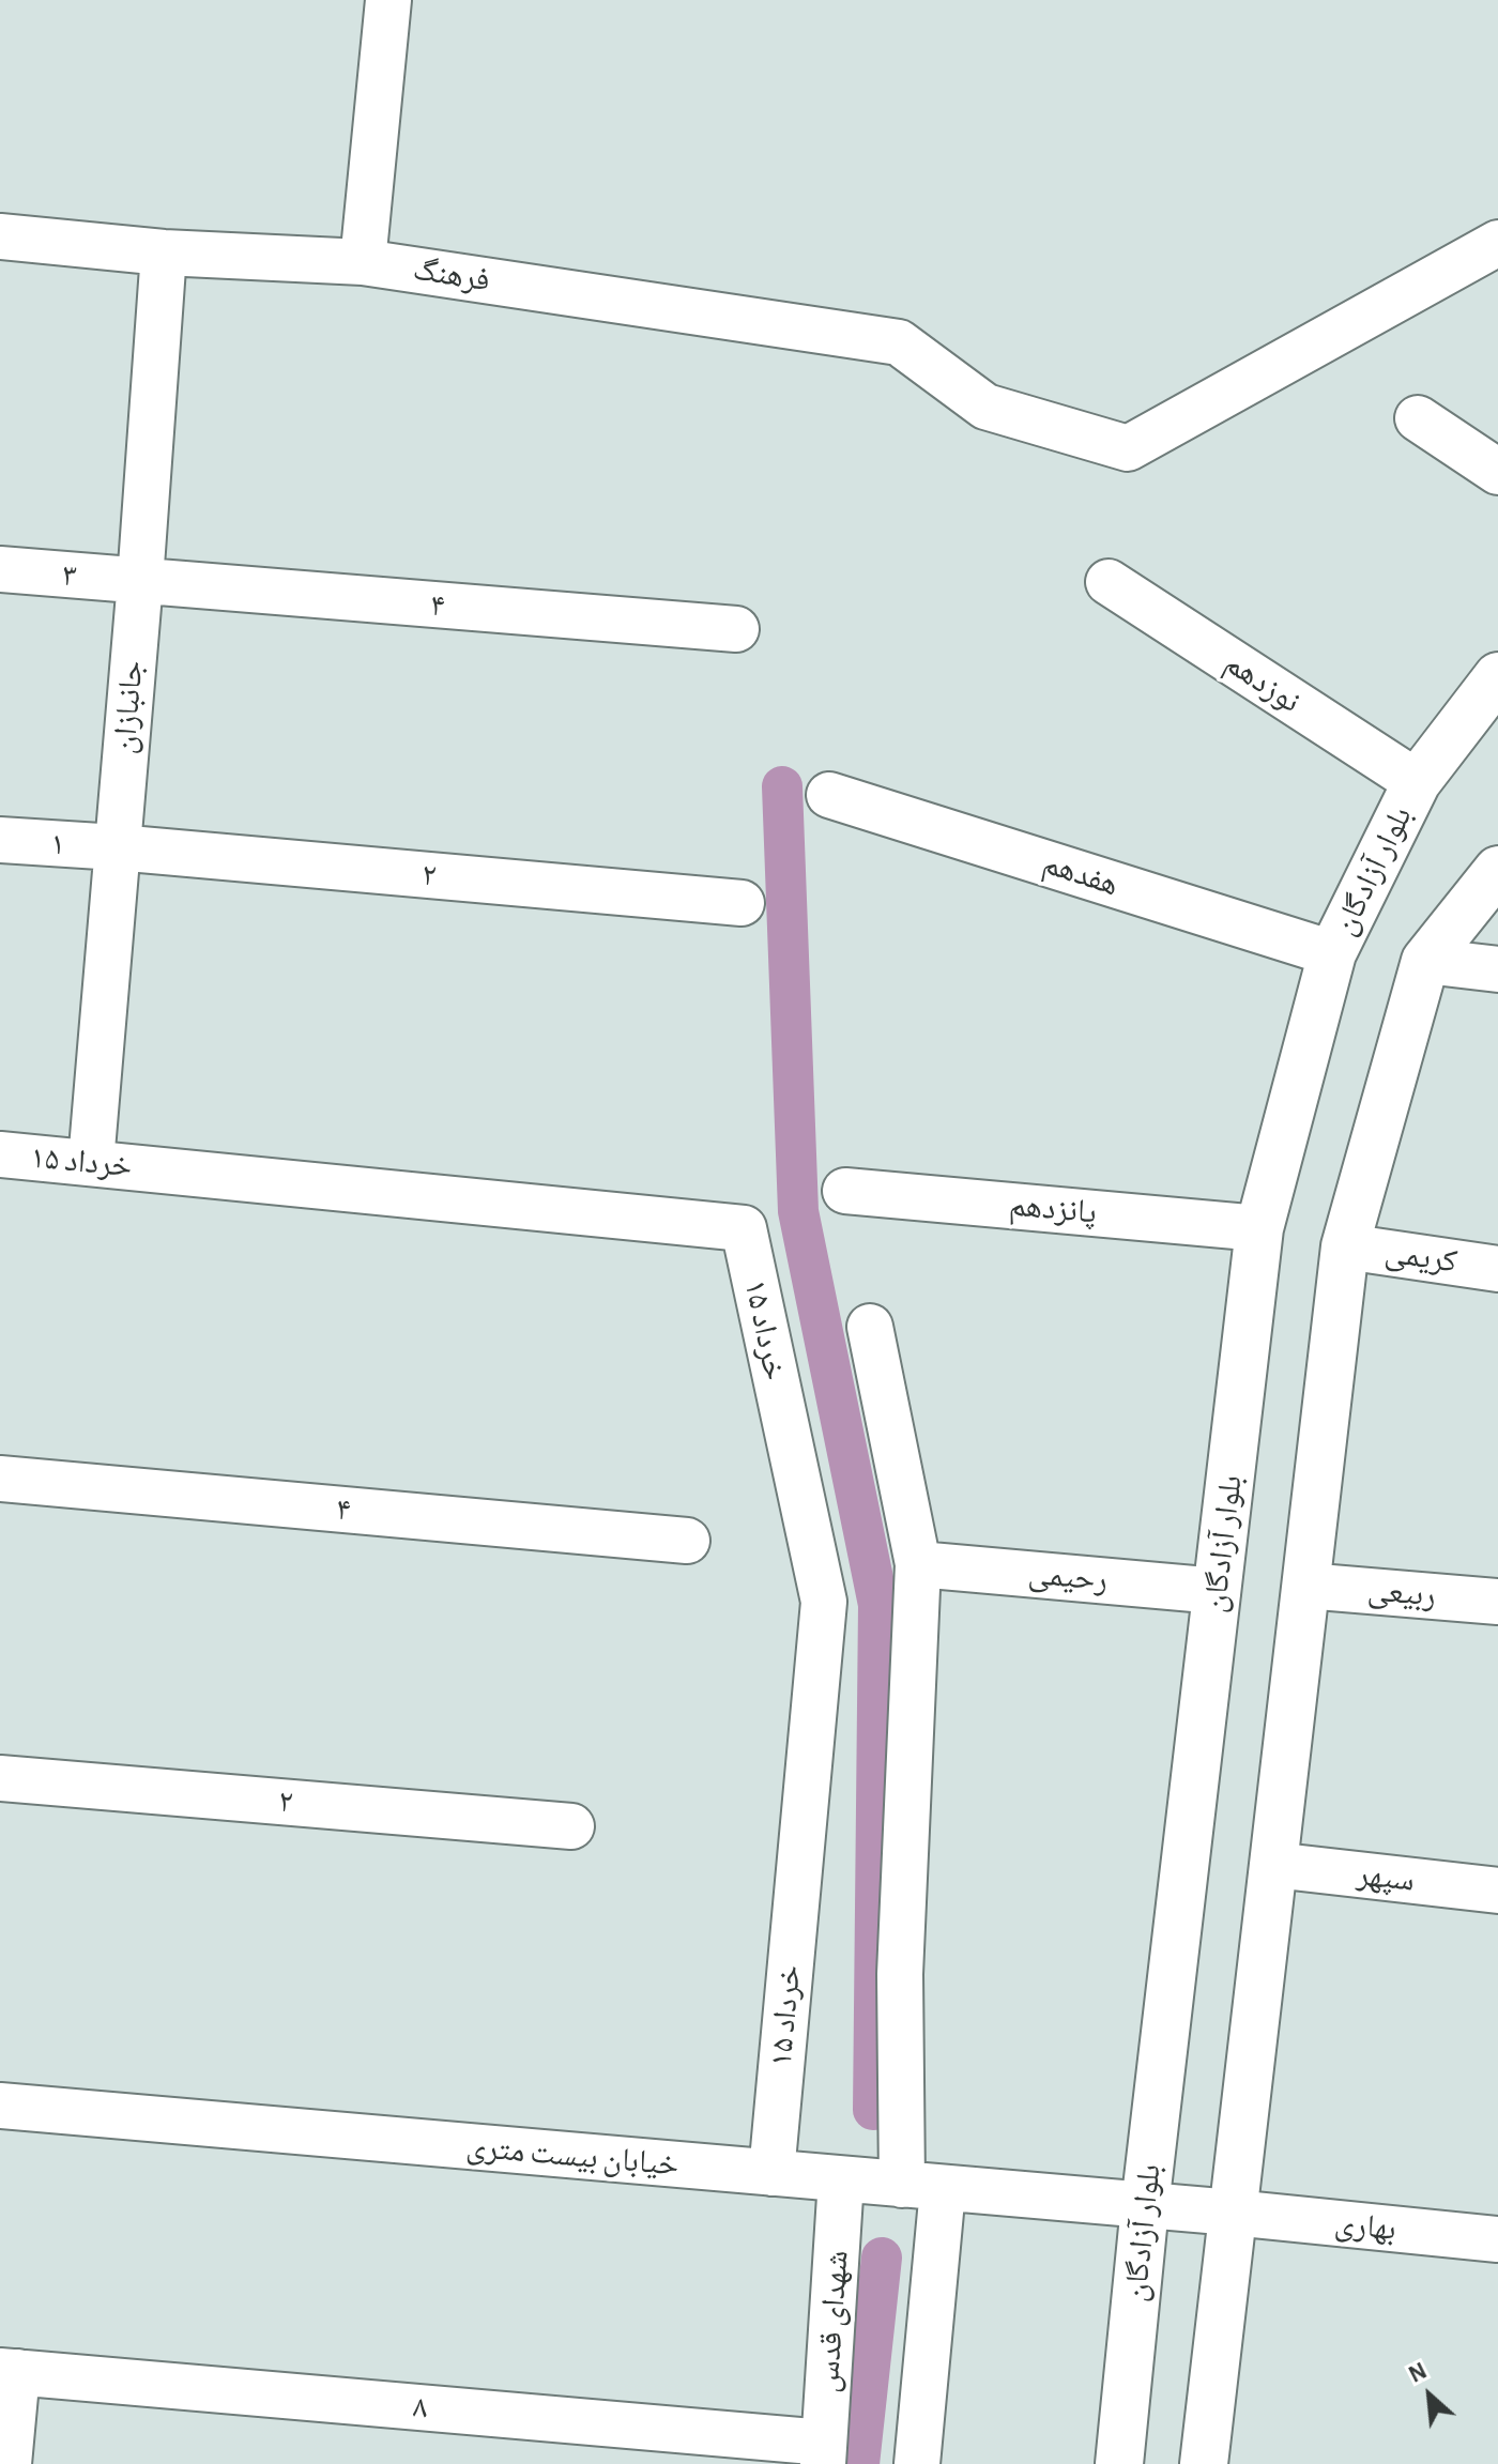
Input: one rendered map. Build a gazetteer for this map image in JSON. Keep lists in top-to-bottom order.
{
  "streets": {
    "main road": ["بلوار آزادگان"],
    "street": [
      "فرهنگ",
      "۳",
      "۴",
      "نوزدهم",
      "جانبازان",
      "۱",
      "هفدهم",
      "۲",
      "۱۵ خرداد",
      "پانزدهم",
      "کریمی",
      "رحیمی",
      "ربیعی",
      "سپهر",
      "خیابان بیست متری",
      "بهاری",
      "شهدای قدس",
      "۸"
    ]
  },
  "crossings": [
    ["فرهنگ", "جانبازان"],
    ["۳", "۴"],
    ["۳", "جانبازان"],
    ["۴", "جانبازان"],
    ["نوزدهم", "بلوار آزادگان"],
    ["جانبازان", "۱"],
    ["جانبازان", "۲"],
    ["جانبازان", "۱۵ خرداد"],
    ["۱", "۲"],
    ["بلوار آزادگان", "هفدهم"],
    ["بلوار آزادگان", "پانزدهم"],
    ["بلوار آزادگان", "رحیمی"],
    ["بلوار آزادگان", "خیابان بیست متری"],
    ["بلوار آزادگان", "بهاری"],
    ["۱۵ خرداد", "خیابان بیست متری"],
    ["خیابان بیست متری", "بهاری"],
    ["خیابان بیست متری", "شهدای قدس"],
    ["شهدای قدس", "۸"]
  ],
  "north": "top left"
}
